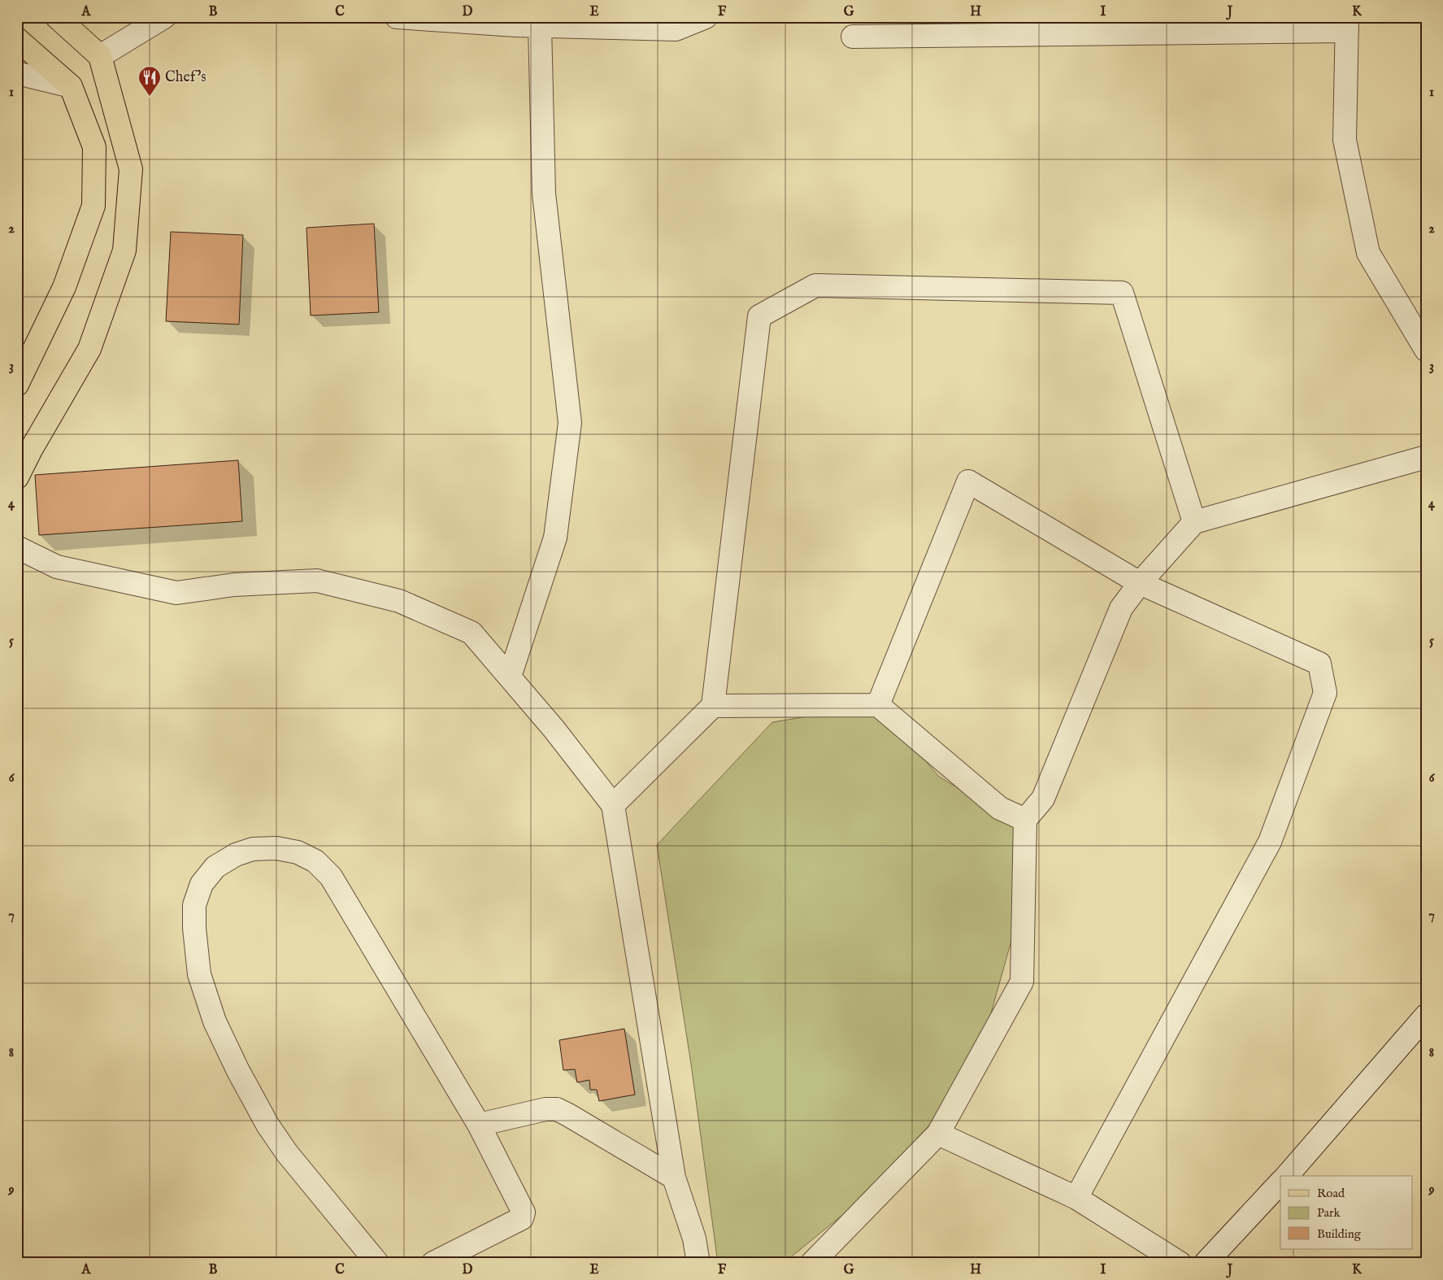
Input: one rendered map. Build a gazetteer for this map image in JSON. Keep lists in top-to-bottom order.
{
  "places": {
    "restaurant": ["Chef's"]
  },
  "legend": ["Road", "Park", "Building"],
  "grid": {
    "columns": [
      "A",
      "B",
      "C",
      "D",
      "E",
      "F",
      "G",
      "H",
      "I",
      "J",
      "K"
    ],
    "rows": [
      "1",
      "2",
      "3",
      "4",
      "5",
      "6",
      "7",
      "8",
      "9"
    ]
  }
}
